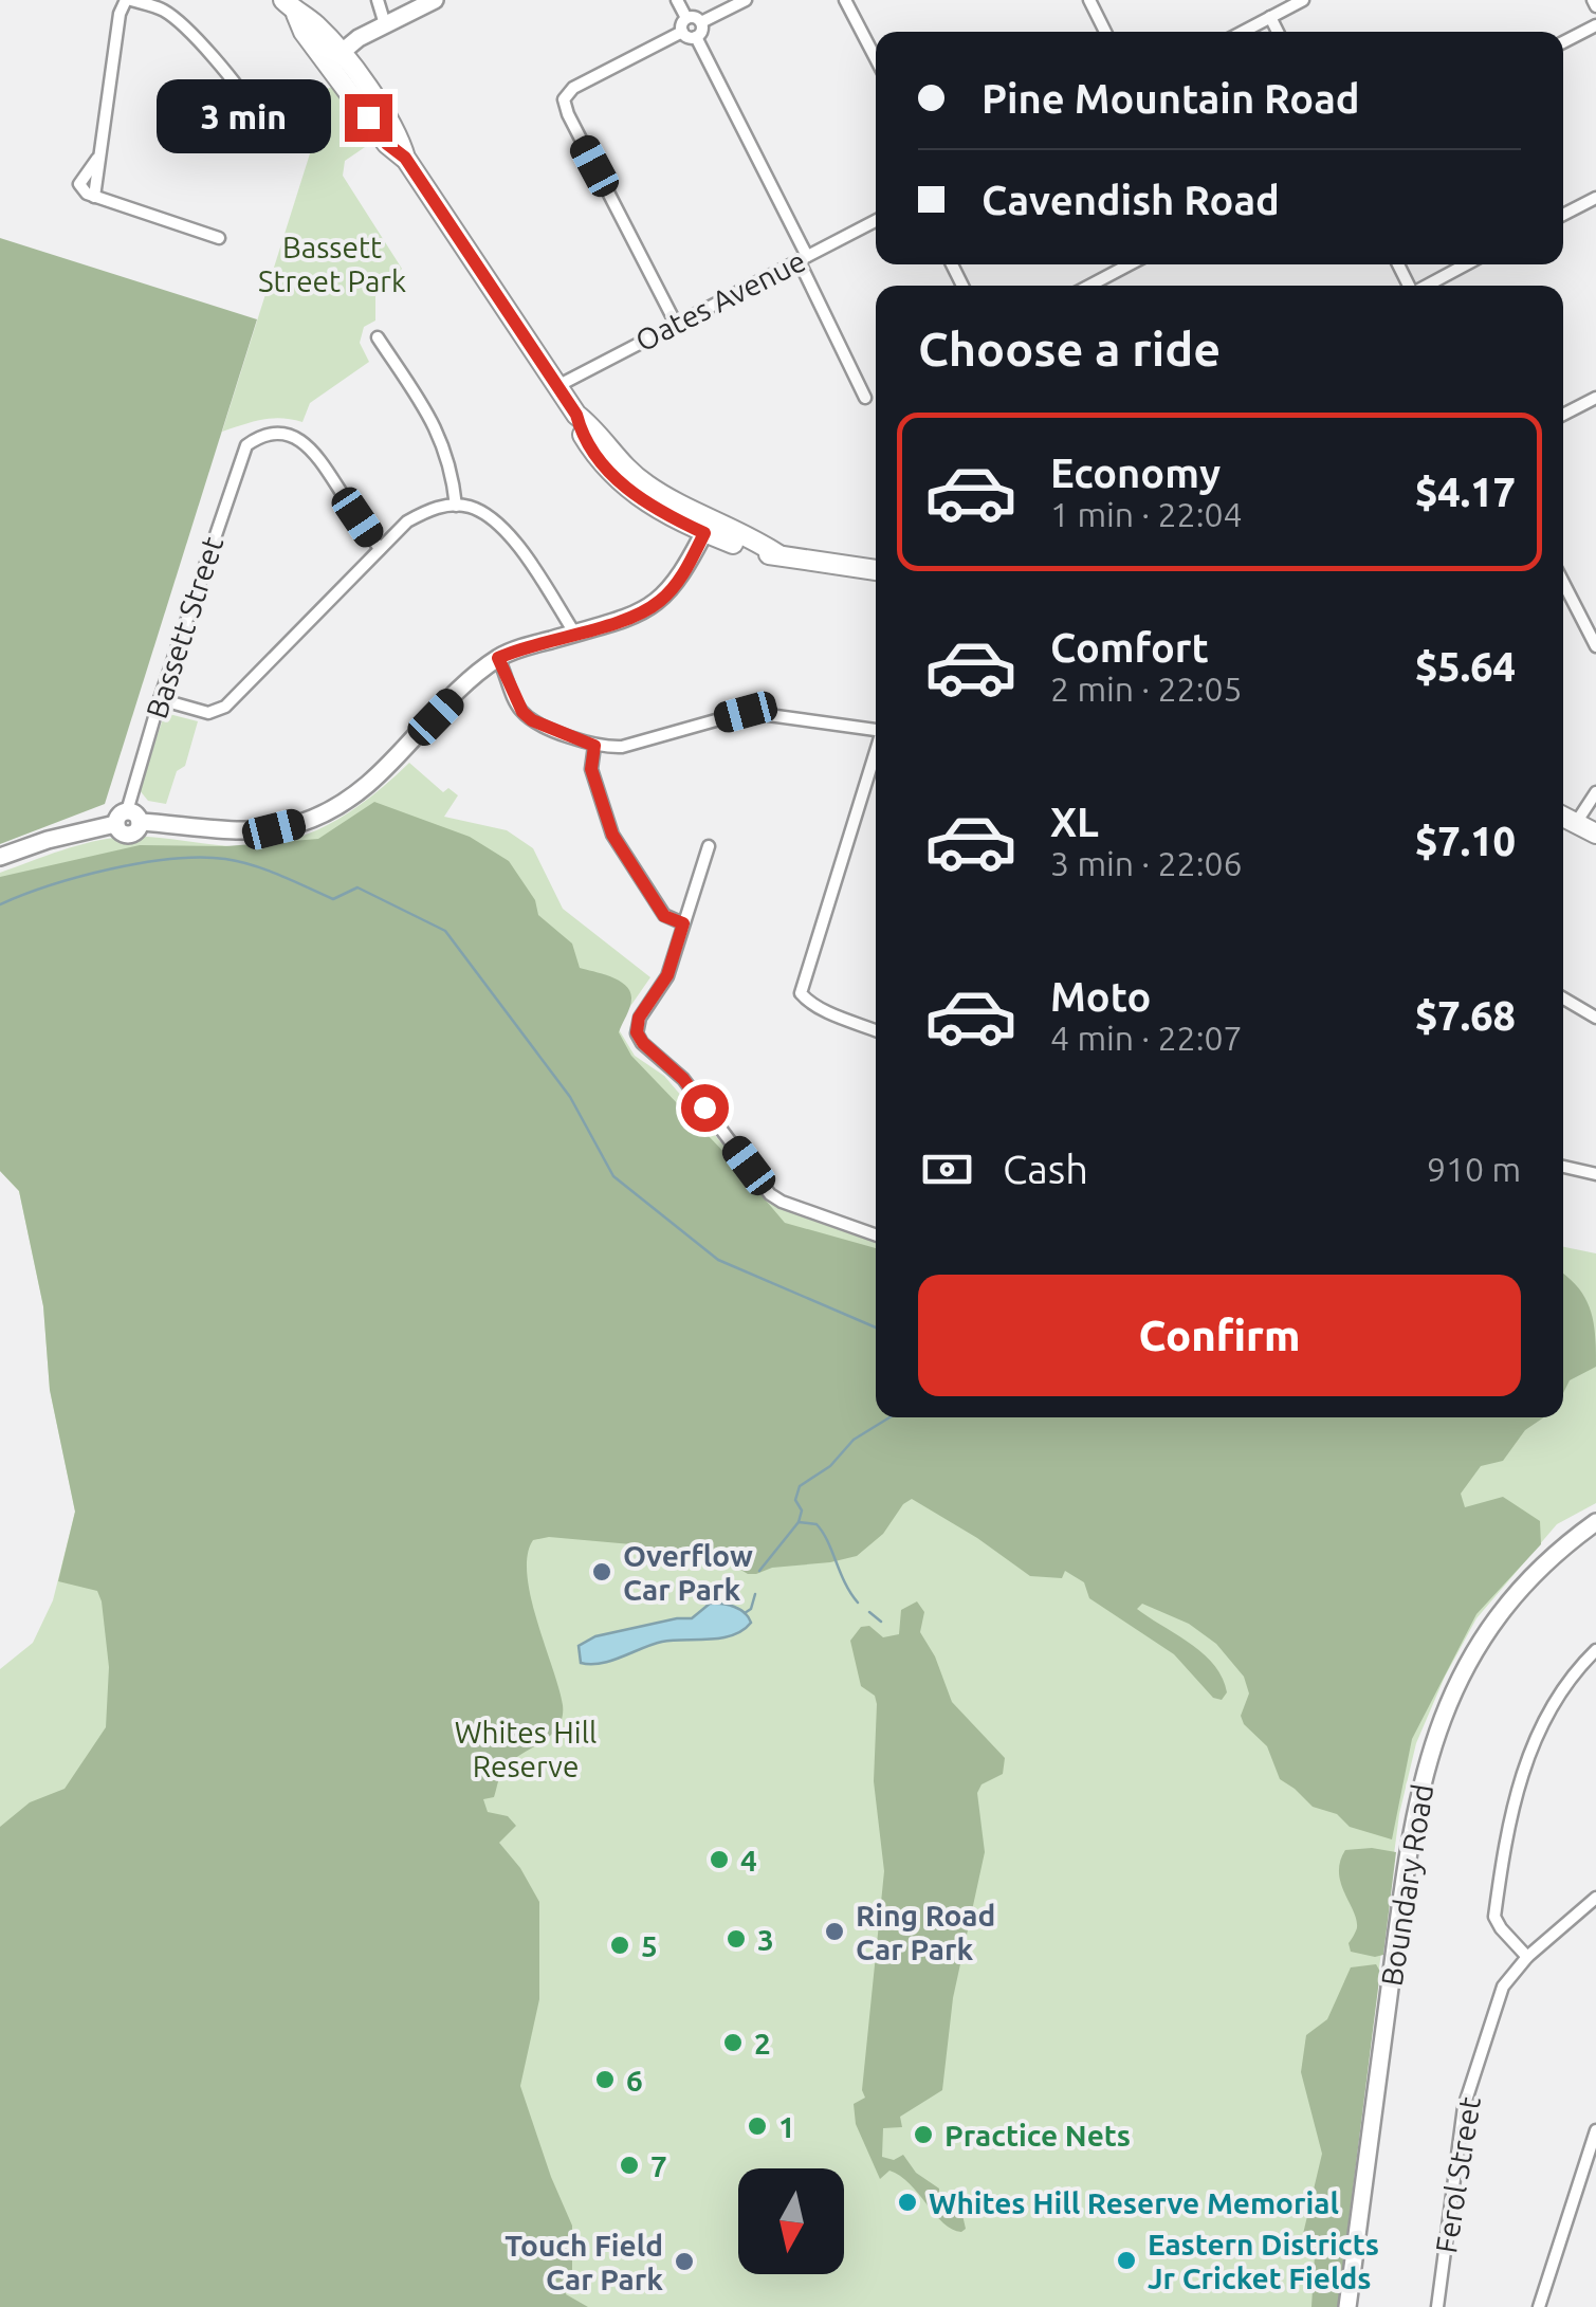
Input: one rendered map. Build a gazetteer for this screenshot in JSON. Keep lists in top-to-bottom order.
{
  "streets": {
    "main road": ["Boundary Road"],
    "street": ["Oates Avenue", "Bassett Street", "Ferol Street"]
  },
  "parks": ["Bassett Street Park", "Whites Hill Reserve"],
  "places": [
    "Overflow Car Park",
    "4",
    "Ring Road Car Park",
    "3",
    "5",
    "2",
    "6",
    "1",
    "Practice Nets",
    "7",
    "Whites Hill Reserve Memorial",
    "Eastern Districts Jr Cricket Fields",
    "Touch Field Car Park"
  ],
  "north": "bottom",
  "page": {
    "banner": ["Pine Mountain Road", "Cavendish Road"],
    "bubble": "3 min",
    "heading": "Choose a ride",
    "list": [
      {
        "name": "Economy",
        "note": "1 min · 22:04",
        "value": "$4.17"
      },
      {
        "name": "Comfort",
        "note": "2 min · 22:05",
        "value": "$5.64"
      },
      {
        "name": "XL",
        "note": "3 min · 22:06",
        "value": "$7.10"
      },
      {
        "name": "Moto",
        "note": "4 min · 22:07",
        "value": "$7.68"
      }
    ],
    "pay": ["Cash", "910 m"],
    "buttons": "Confirm"
  }
}
